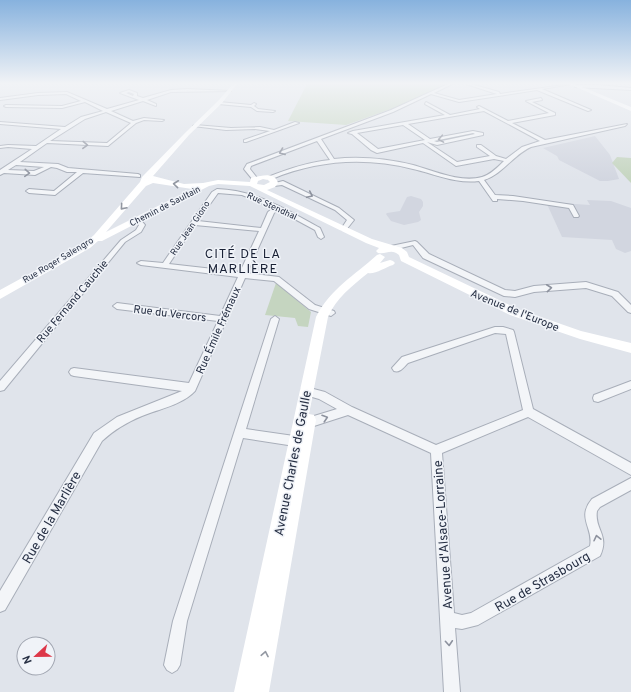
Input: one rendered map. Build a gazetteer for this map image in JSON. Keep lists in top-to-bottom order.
{
  "streets": {
    "street": [
      "Chemin de Saultain",
      "Rue Stendhal",
      "Rue Jean Giono",
      "Rue Roger Salengro",
      "Rue Fernand Cauchie",
      "Avenue de l'Europe",
      "Rue du Vercors",
      "Rue Émile Frémaux",
      "Avenue Charles de Gaulle",
      "Rue de la Marlière",
      "Avenue d'Alsace-Lorraine",
      "Rue de Strasbourg"
    ]
  },
  "crossings": [
    ["Chemin de Saultain", "Rue Roger Salengro"],
    ["Chemin de Saultain", "Rue Fernand Cauchie"],
    ["Chemin de Saultain", "Avenue de l'Europe"],
    ["Rue Stendhal", "Rue Jean Giono"],
    ["Rue Stendhal", "Rue Émile Frémaux"],
    ["Avenue de l'Europe", "Avenue Charles de Gaulle"],
    ["Rue du Vercors", "Rue Émile Frémaux"],
    ["Rue Émile Frémaux", "Rue de la Marlière"],
    ["Avenue d'Alsace-Lorraine", "Rue de Strasbourg"]
  ],
  "one_way": ["Rue de Strasbourg"],
  "districts": ["CITÉ DE LA MARLIÈRE"],
  "north": "left"
}
